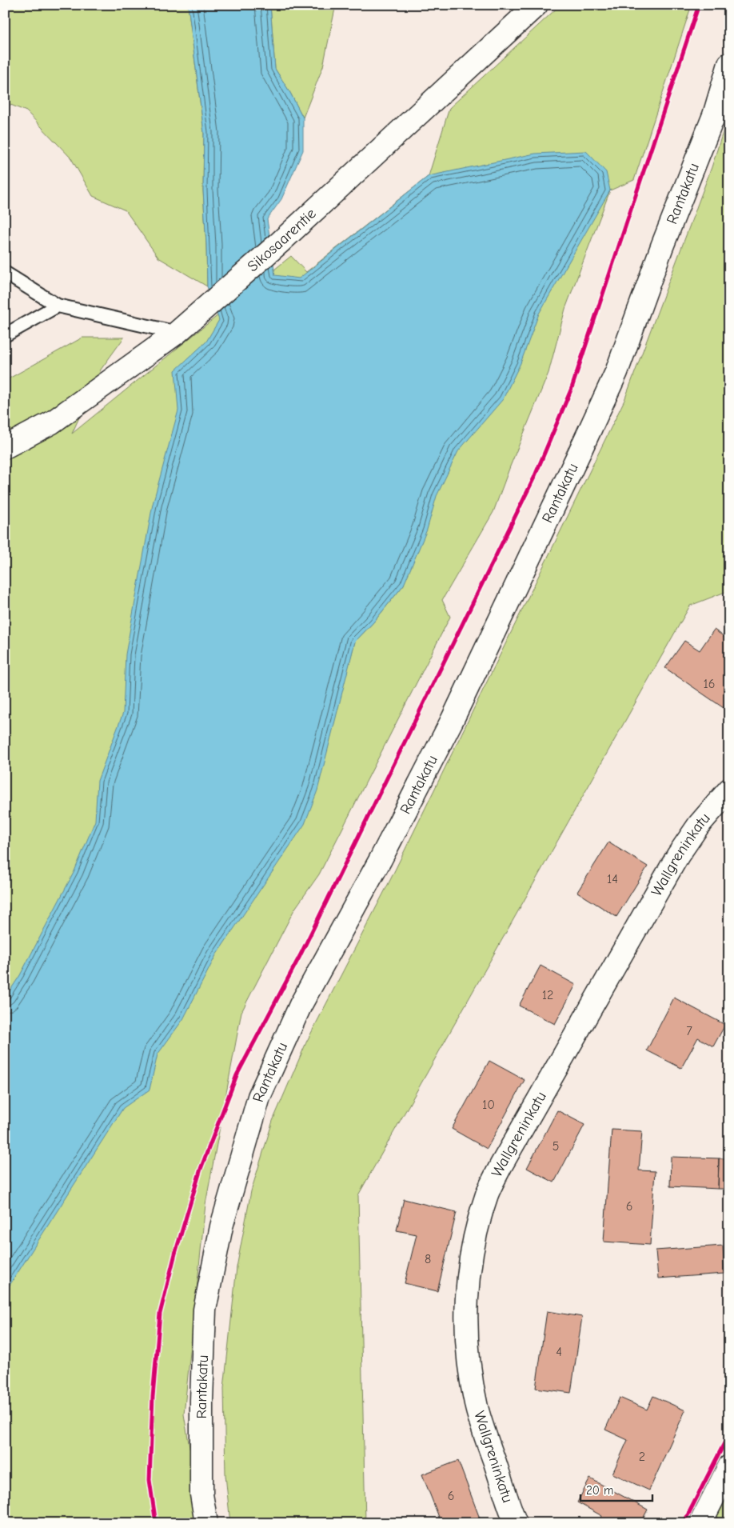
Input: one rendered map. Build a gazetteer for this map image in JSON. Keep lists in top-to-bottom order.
{
  "streets": {
    "street": ["Rantakatu", "Sikosaarentie", "Wallgreninkatu"]
  },
  "house_numbers": [
    "16",
    "14",
    "12",
    "7",
    "10",
    "5",
    "6",
    "8",
    "4",
    "2",
    "6"
  ],
  "scale_bar": "20 m"
}
